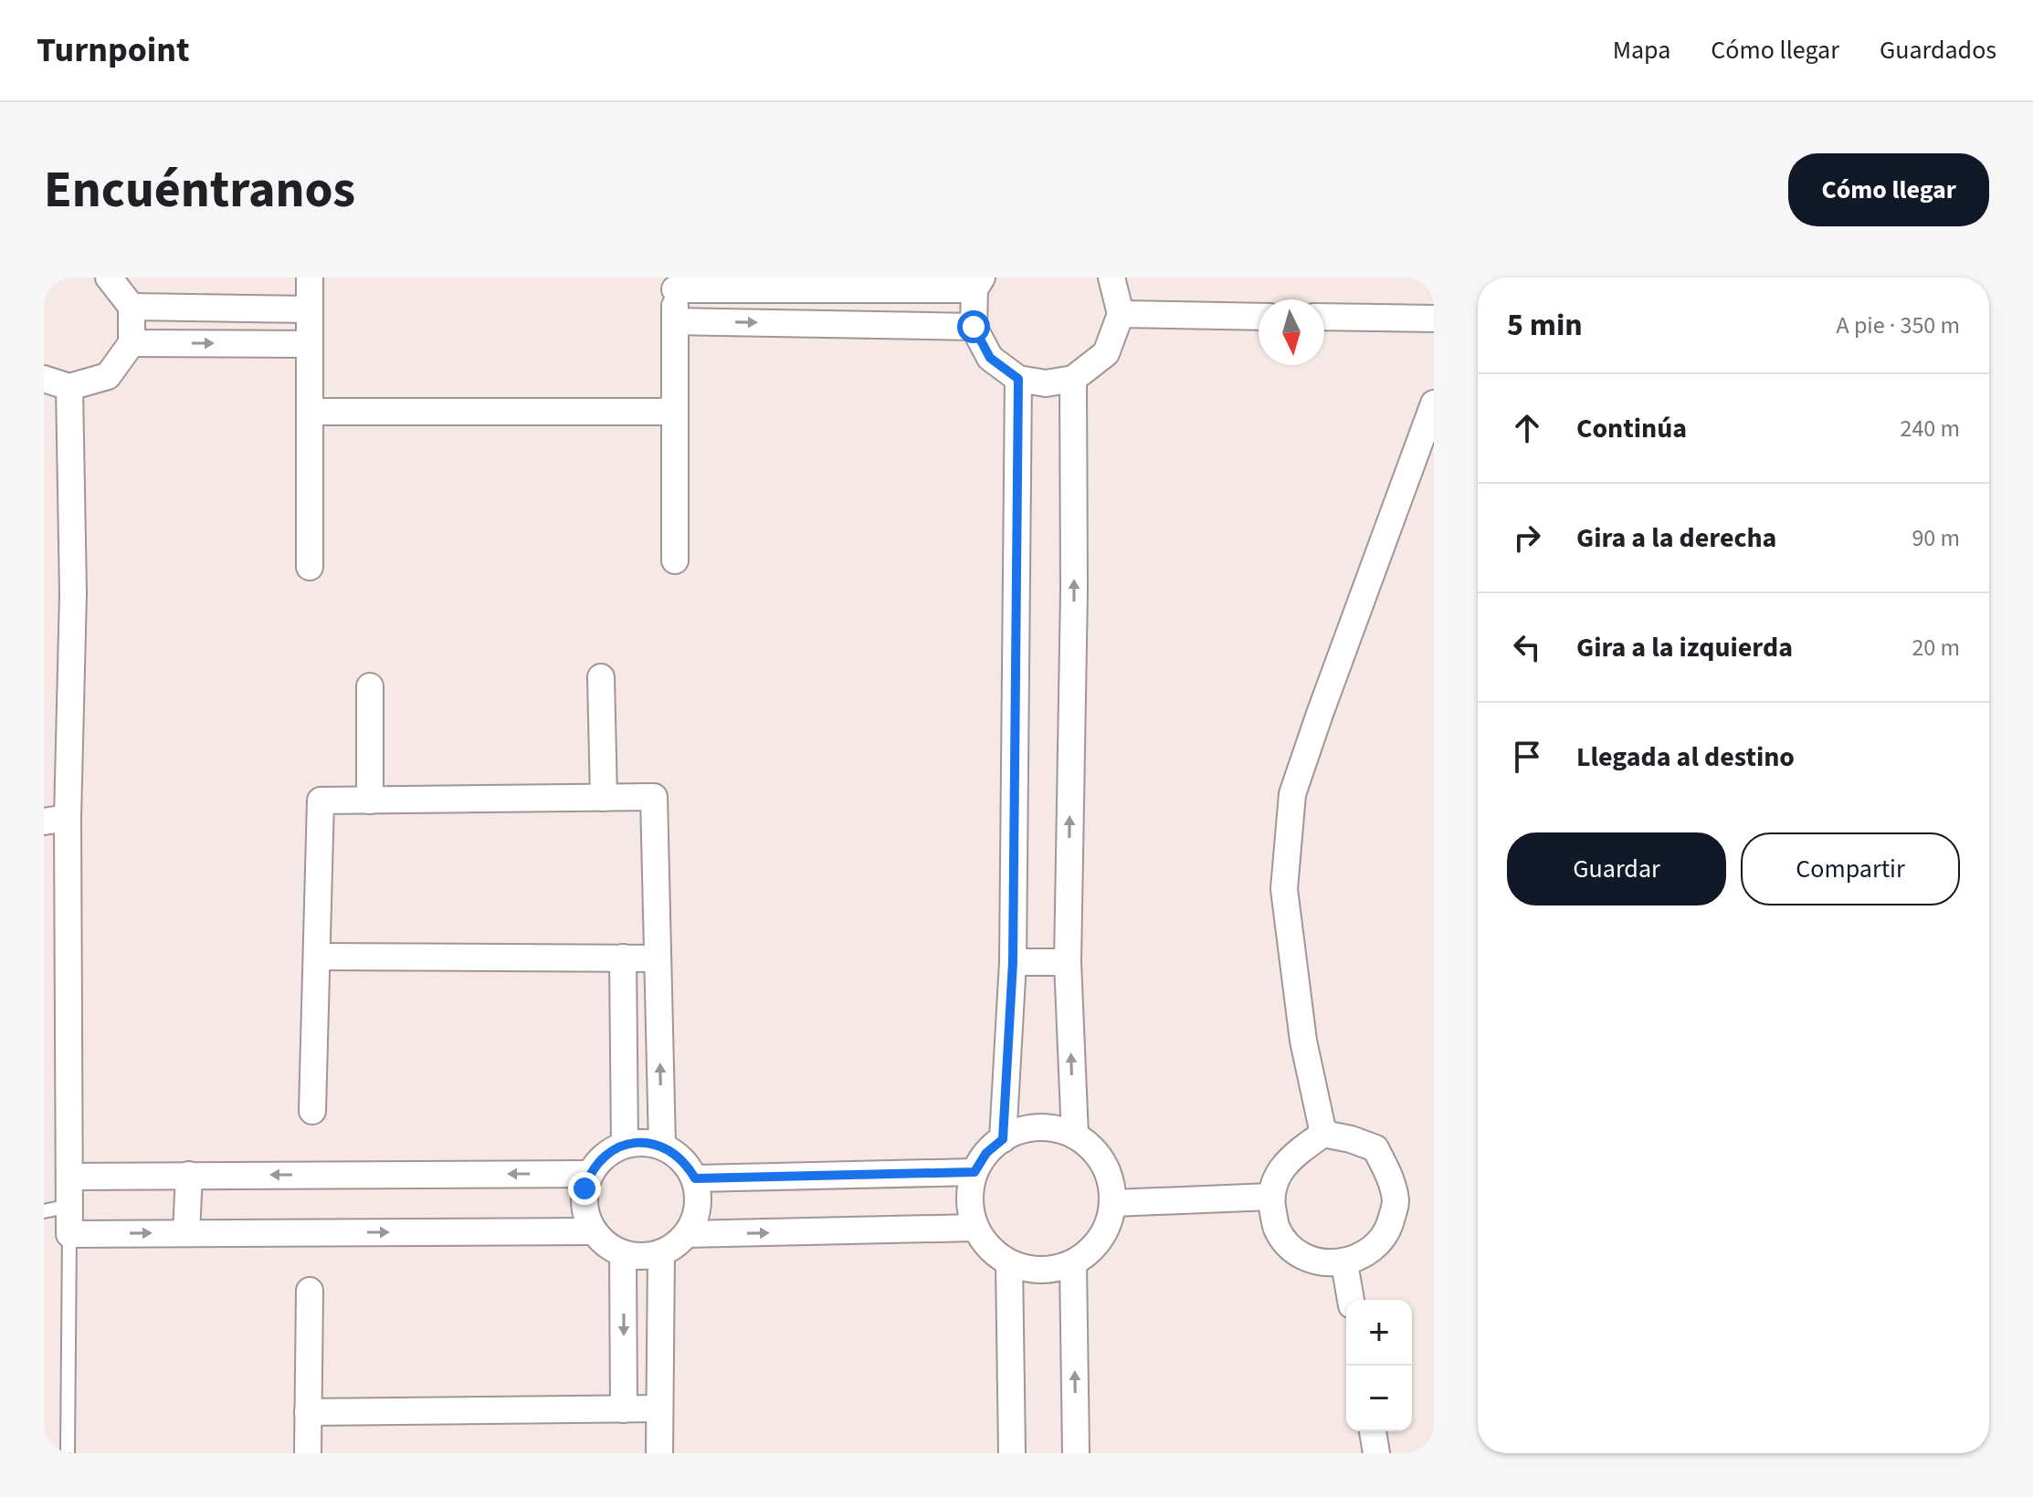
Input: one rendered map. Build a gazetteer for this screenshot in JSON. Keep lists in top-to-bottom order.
{
  "north": "bottom",
  "page": {
    "header": "Turnpoint",
    "nav": ["Mapa", "Cómo llegar", "Guardados"],
    "buttons": [
      "Cómo llegar",
      ["Guardar", "Compartir"]
    ],
    "title": "Encuéntranos",
    "heading": ["5 min", "A pie · 350 m"],
    "list": [
      ["Continúa", "240 m"],
      ["Gira a la derecha", "90 m"],
      ["Gira a la izquierda", "20 m"],
      "Llegada al destino"
    ],
    "map_buttons": ["+", "−"]
  }
}
